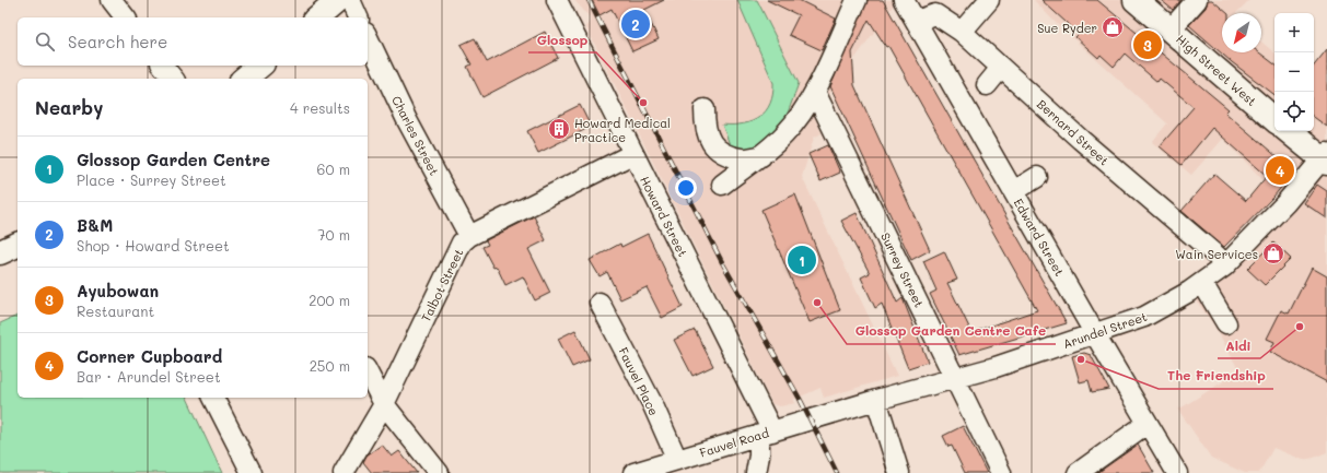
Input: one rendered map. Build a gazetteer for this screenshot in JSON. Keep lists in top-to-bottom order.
{
  "streets": {
    "main road": ["High Street West"],
    "street": [
      "Bernard Street",
      "Charles Street",
      "Howard Street",
      "Edward Street",
      "Surrey Street",
      "Talbot Street",
      "Arundel Street",
      "Fauvel Place",
      "Fauvel Road"
    ]
  },
  "crossings": [
    ["Bernard Street", "Edward Street"],
    ["Bernard Street", "Arundel Street"],
    ["Charles Street", "Talbot Street"],
    ["Howard Street", "Talbot Street"],
    ["Howard Street", "Arundel Street"],
    ["Howard Street", "Fauvel Road"],
    ["Edward Street", "Arundel Street"],
    ["Surrey Street", "Arundel Street"],
    ["Arundel Street", "Fauvel Road"],
    ["Fauvel Place", "Fauvel Road"]
  ],
  "places": {
    "shop": ["Sue Ryder", "Wain Services"],
    "other": [
      "Glossop",
      "Glossop Garden Centre Cafe",
      "Aldi",
      "The Friendship"
    ],
    "building": ["Howard Medical Practice"]
  },
  "north": "bottom left",
  "page": {
    "pins": [
      "2",
      "3",
      "4",
      "1"
    ],
    "map_buttons": ["+", "−"],
    "search": "Search here",
    "heading": ["Nearby", "4 results"],
    "list": [
      {
        "mark": "1",
        "name": "Glossop Garden Centre",
        "note": "Place · Surrey Street",
        "value": "60 m"
      },
      {
        "mark": "2",
        "name": "B&M",
        "note": "Shop · Howard Street",
        "value": "70 m"
      },
      {
        "mark": "3",
        "name": "Ayubowan",
        "note": "Restaurant",
        "value": "200 m"
      },
      {
        "mark": "4",
        "name": "Corner Cupboard",
        "note": "Bar · Arundel Street",
        "value": "250 m"
      }
    ]
  }
}
